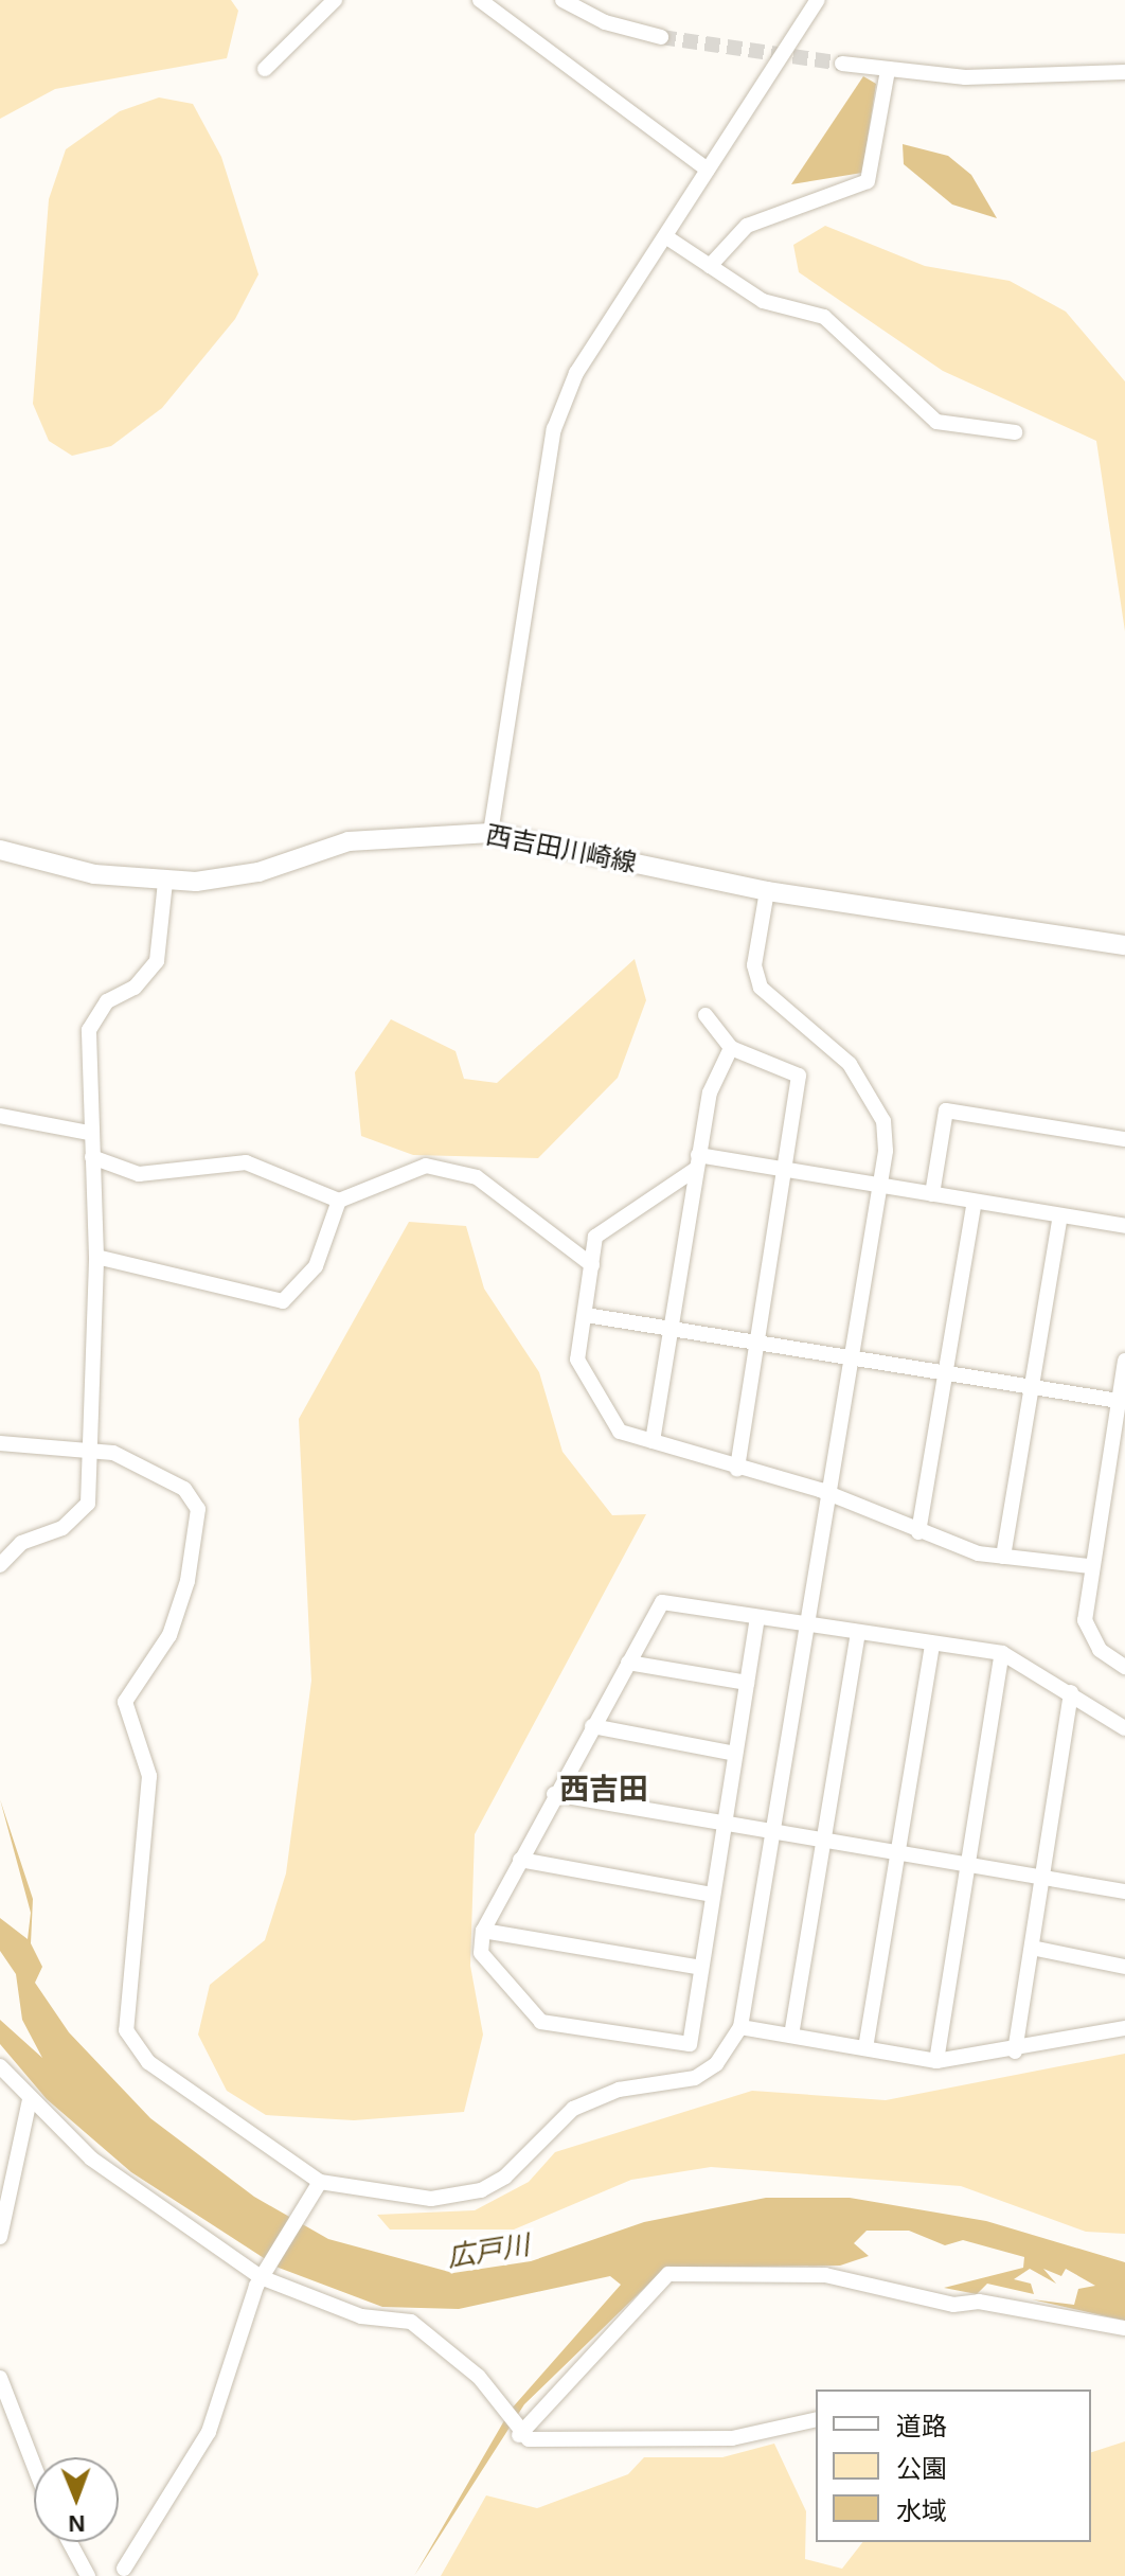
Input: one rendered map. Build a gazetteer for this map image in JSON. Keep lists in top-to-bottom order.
{
  "streets": {
    "main road": ["西吉田川崎線"]
  },
  "districts": ["西吉田"],
  "water": ["広戸川"],
  "legend": ["道路", "公園", "水域"],
  "north": "bottom"
}
